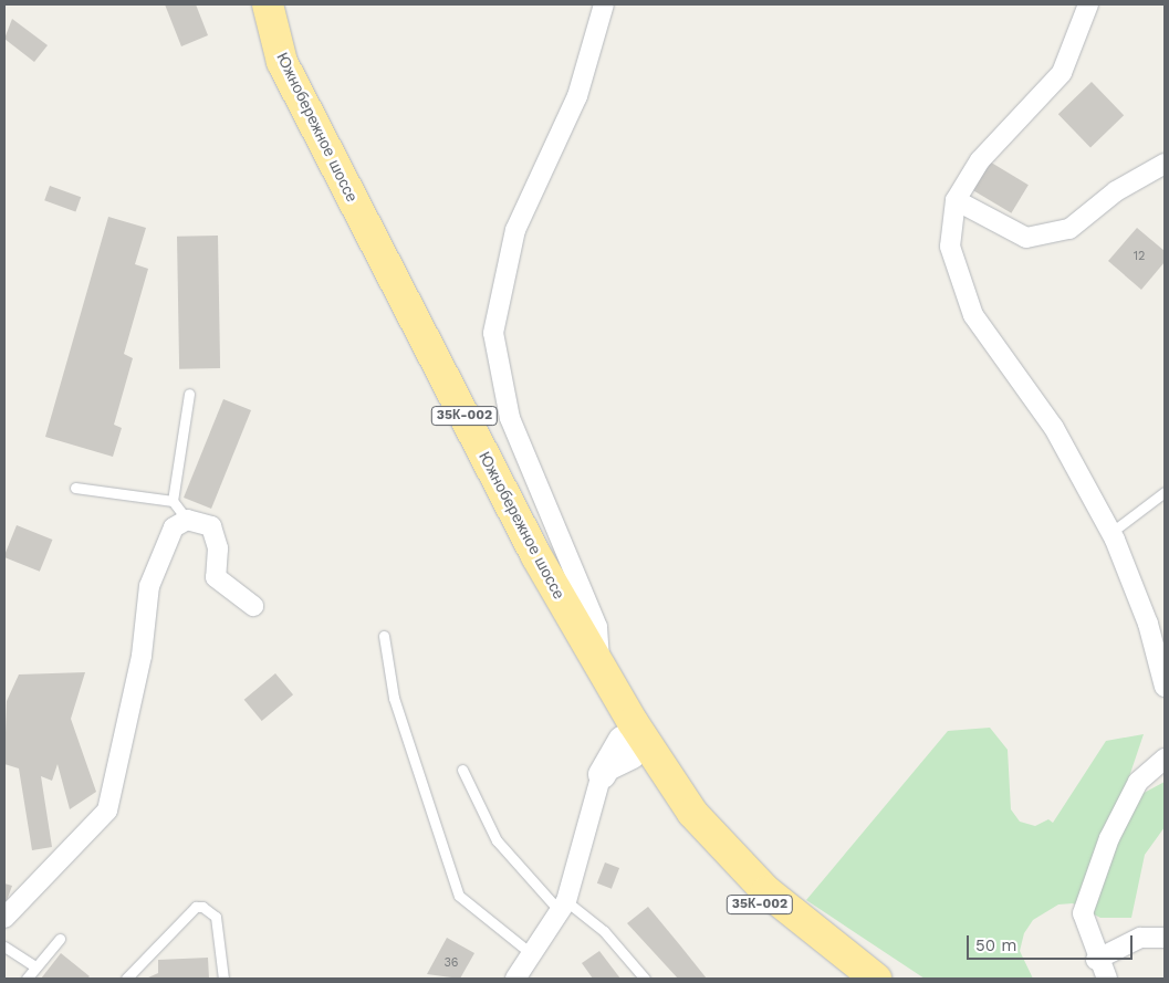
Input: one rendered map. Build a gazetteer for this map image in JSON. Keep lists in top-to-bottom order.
{
  "streets": {
    "highway": ["Южнобережное шоссе", "35К-002"]
  },
  "house_numbers": ["12", "36"],
  "scale_bar": "50 m"
}
